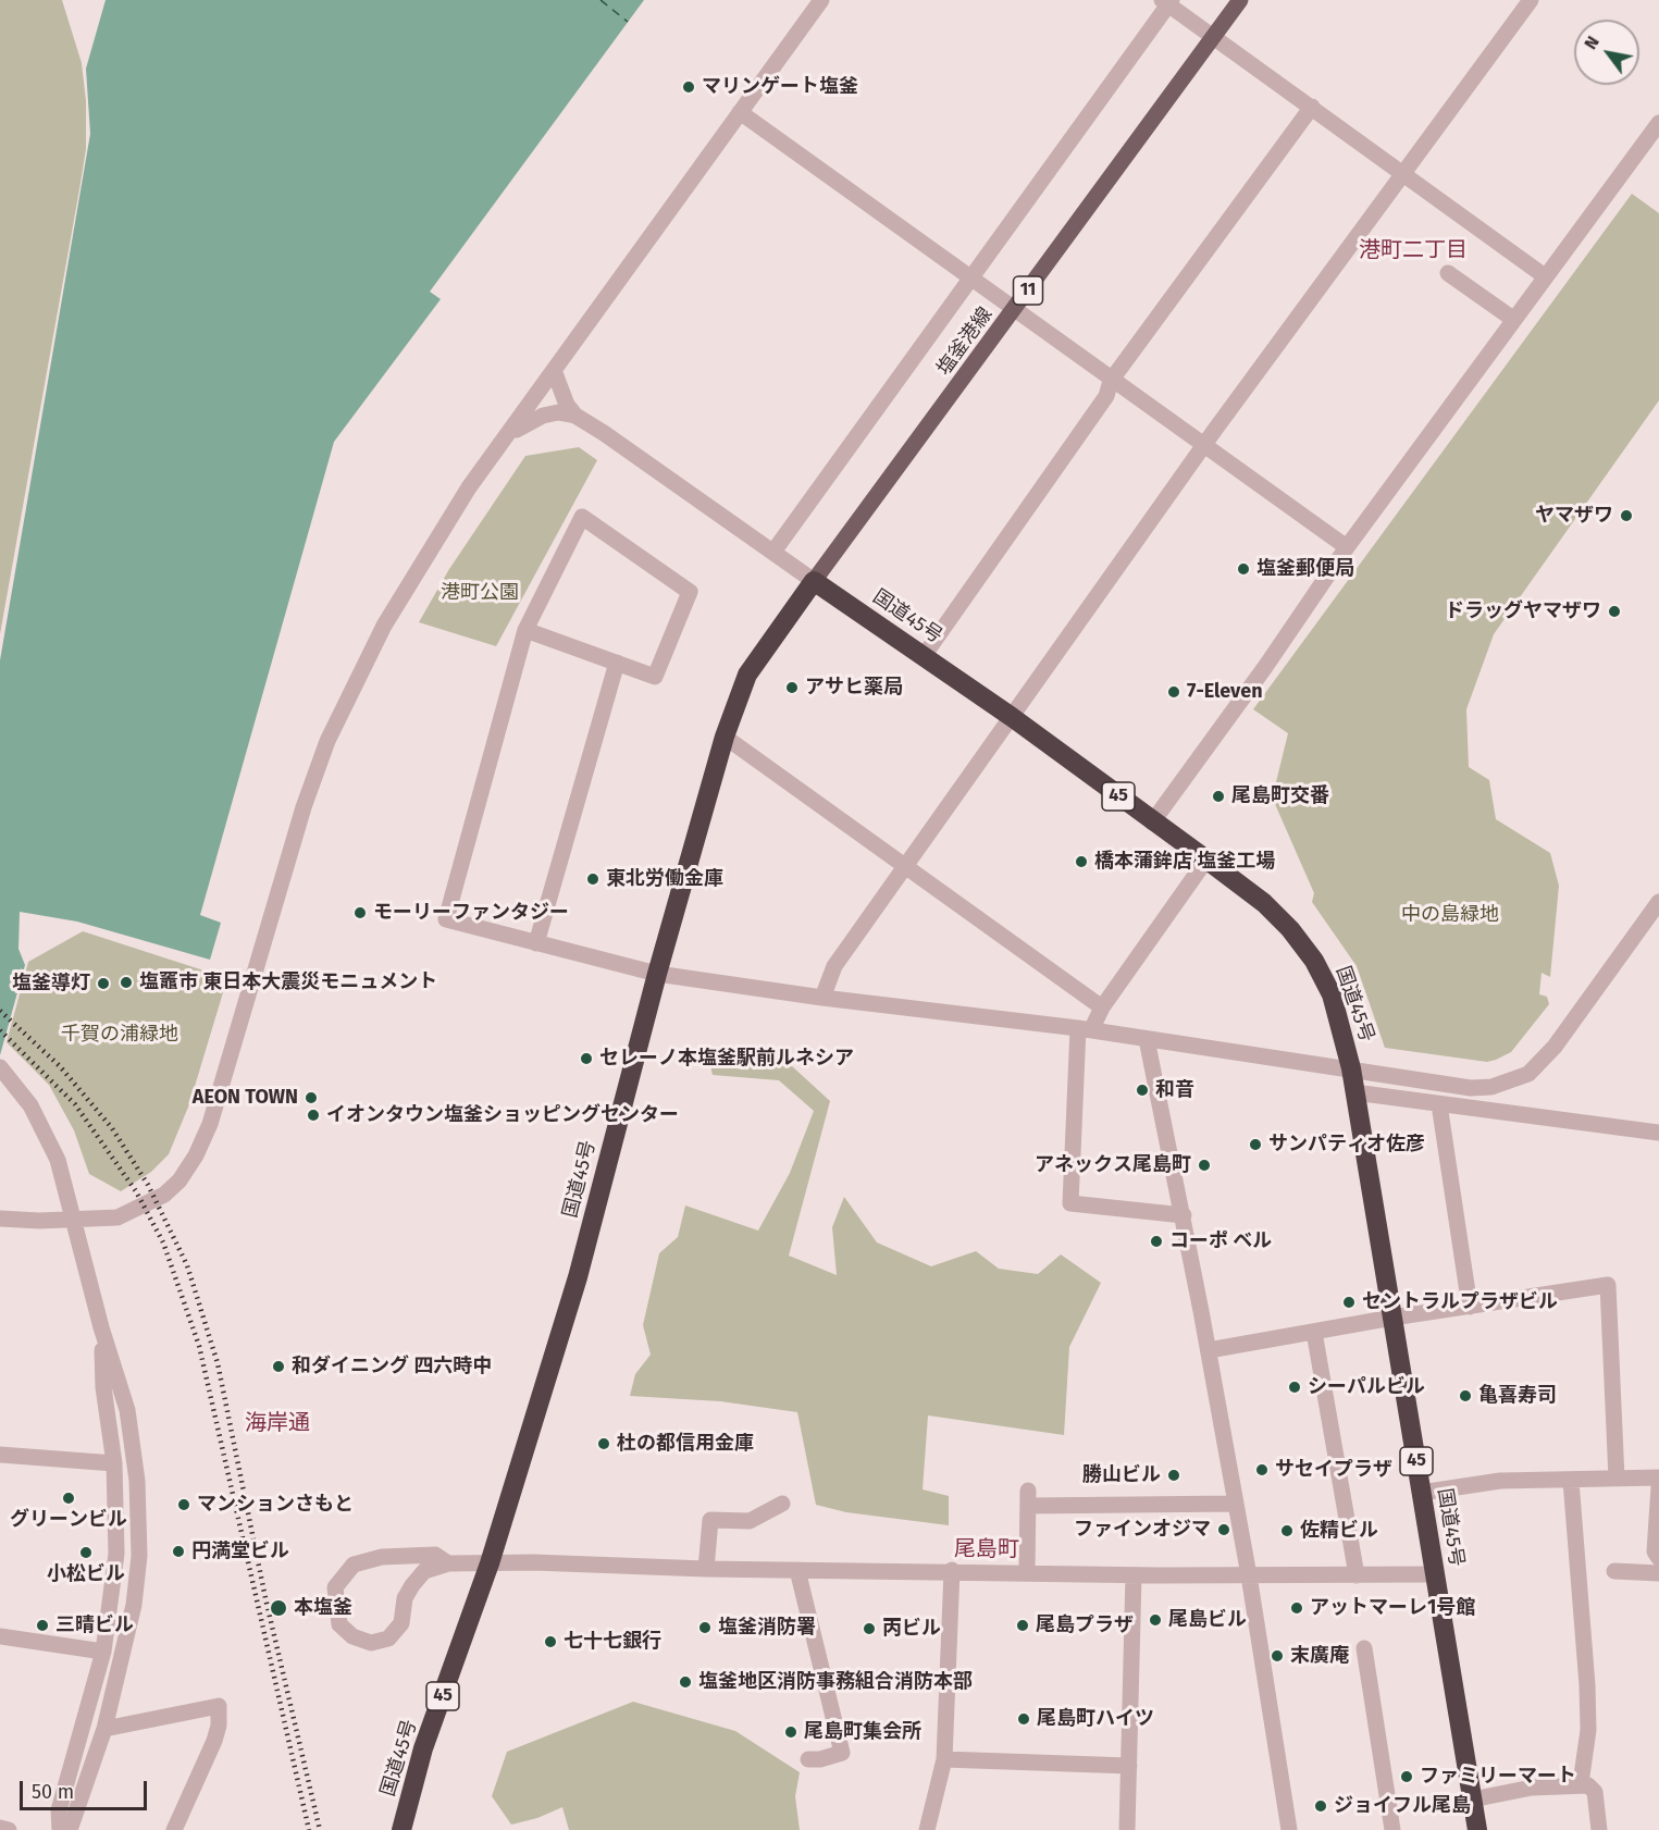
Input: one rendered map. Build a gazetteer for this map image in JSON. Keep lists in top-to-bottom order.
{
  "streets": {
    "highway": ["国道45号", "45"],
    "main road": ["11", "塩釜港線"]
  },
  "crossings": [
    ["塩釜港線", "国道45号"]
  ],
  "districts": ["港町二丁目", "海岸通", "尾島町"],
  "parks": ["港町公園", "中の島緑地", "千賀の浦緑地"],
  "places": [
    "マリンゲート塩釜",
    "ヤマザワ",
    "塩釜郵便局",
    "ドラッグヤマザワ",
    "アサヒ薬局",
    "7-Eleven",
    "尾島町交番",
    "橋本蒲鉾店 塩釜工場",
    "東北労働金庫",
    "モーリーファンタジー",
    "塩竈市 東日本大震災モニュメント",
    "塩釜導灯",
    "セレーノ本塩釜駅前ルネシア",
    "和音",
    "AEON TOWN",
    "イオンタウン塩釜ショッピングセンター",
    "サンパティオ佐彦",
    "アネックス尾島町",
    "コーポ ベル",
    "セントラルプラザビル",
    "和ダイニング 四六時中",
    "シーパルビル",
    "亀喜寿司",
    "杜の都信用金庫",
    "サセイプラザ",
    "勝山ビル",
    "グリーンビル",
    "マンションさもと",
    "ファインオジマ",
    "佐精ビル",
    "円満堂ビル",
    "小松ビル",
    "本塩釜",
    "アットマーレ1号館",
    "尾島ビル",
    "三晴ビル",
    "尾島プラザ",
    "塩釜消防署",
    "丙ビル",
    "七十七銀行",
    "末廣庵",
    "塩釜地区消防事務組合消防本部",
    "尾島町ハイツ",
    "尾島町集会所",
    "ファミリーマート",
    "ジョイフル尾島"
  ],
  "scale_bar": "50 m",
  "north": "top left"
}
